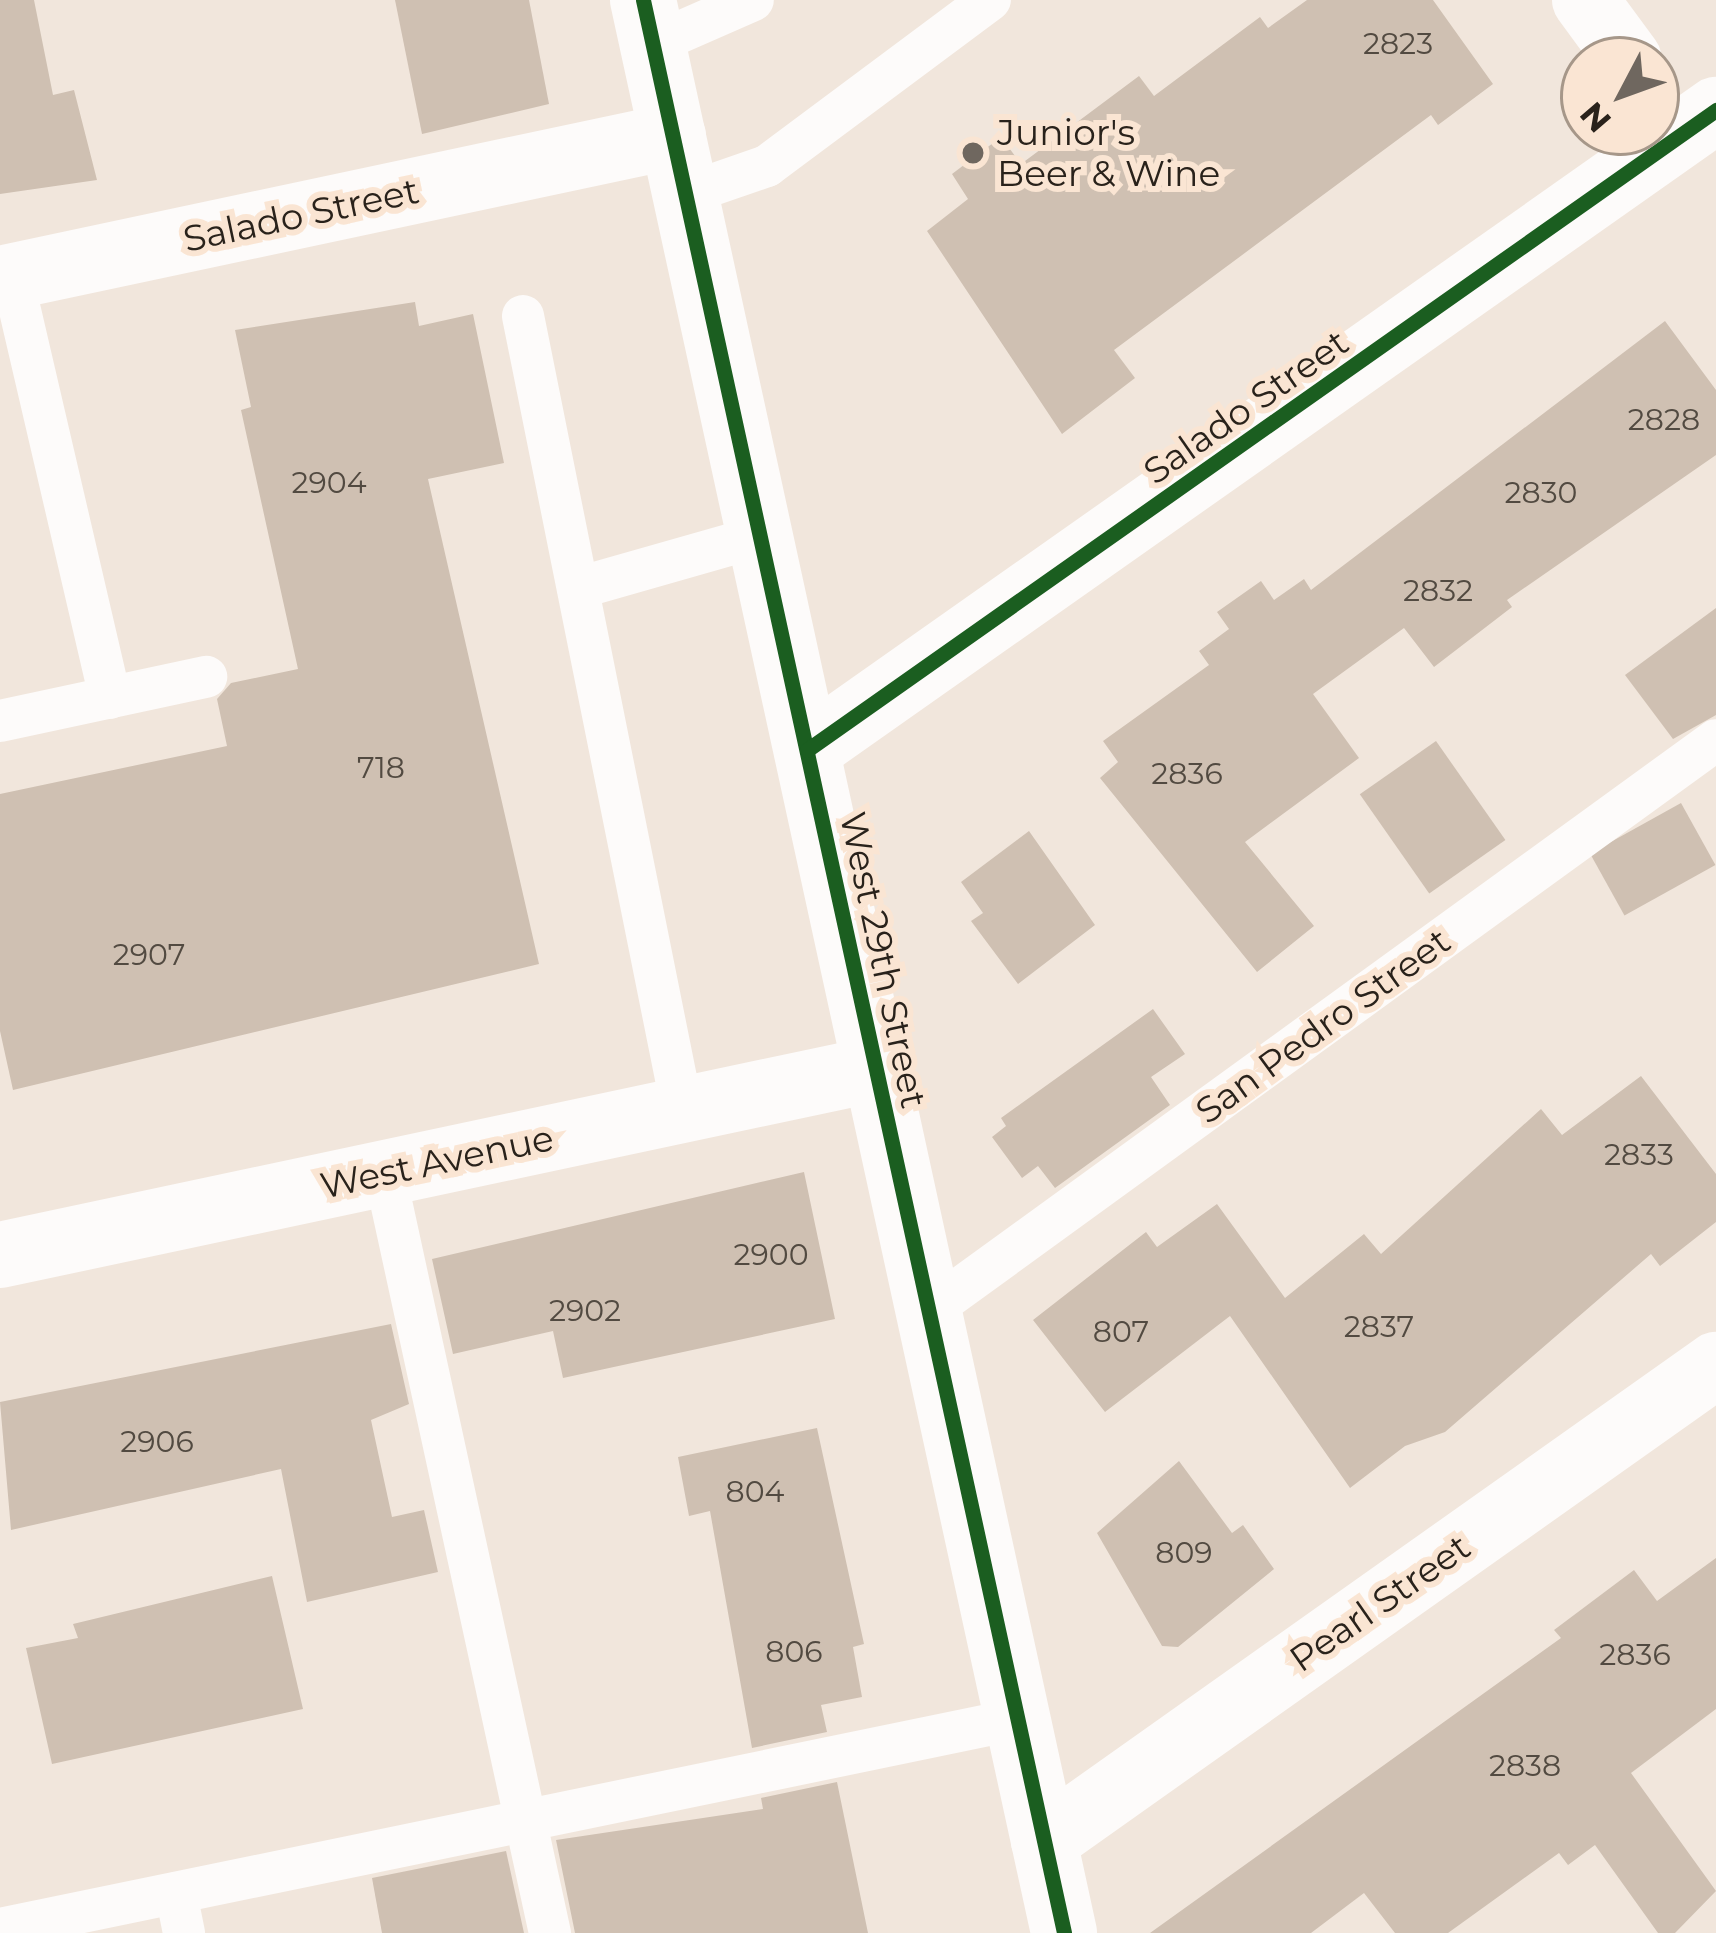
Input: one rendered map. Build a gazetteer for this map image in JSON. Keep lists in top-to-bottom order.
{
  "streets": {
    "street": [
      "Salado Street",
      "West 29th Street",
      "West Avenue",
      "Pearl Street"
    ],
    "lane": ["San Pedro Street"]
  },
  "crossings": [
    ["Salado Street", "West 29th Street"],
    ["West 29th Street", "San Pedro Street"],
    ["West 29th Street", "West Avenue"],
    ["West 29th Street", "Pearl Street"]
  ],
  "places": ["Junior's Beer & Wine"],
  "house_numbers": [
    "2823",
    "2828",
    "2904",
    "2830",
    "2832",
    "718",
    "2836",
    "2907",
    "2833",
    "2900",
    "2902",
    "2837",
    "807",
    "2906",
    "804",
    "809",
    "806",
    "2836",
    "2838"
  ],
  "north": "bottom left"
}
